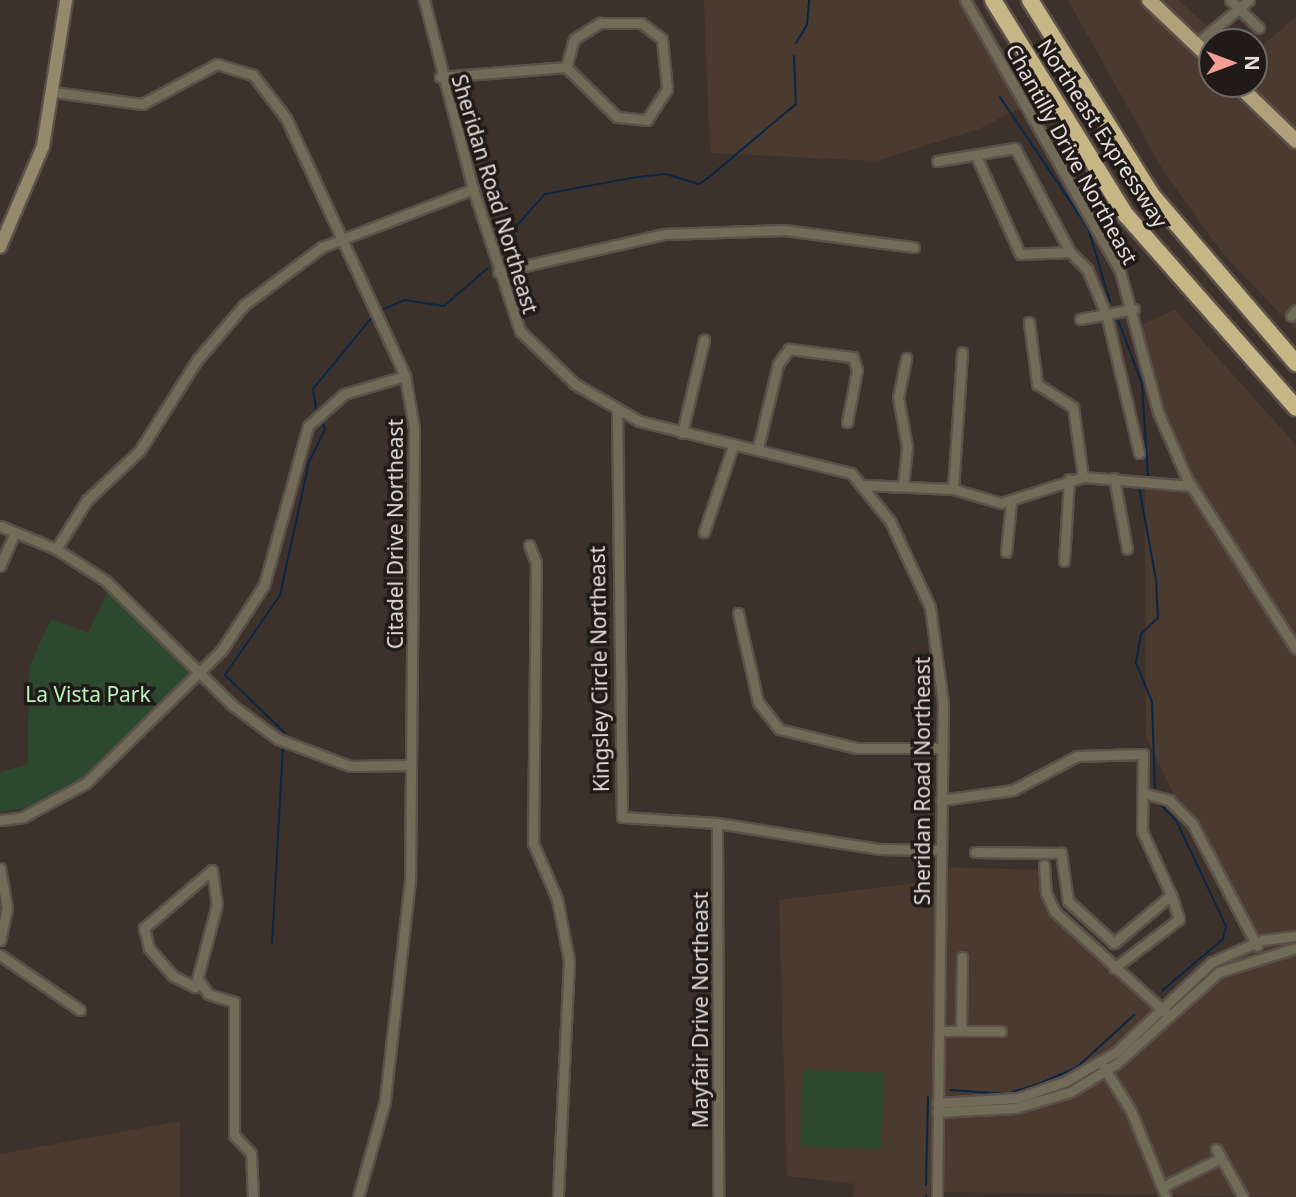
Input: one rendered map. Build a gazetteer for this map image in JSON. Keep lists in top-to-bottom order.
{
  "streets": {
    "highway": ["Northeast Expressway"],
    "street": [
      "Chantilly Drive Northeast",
      "Sheridan Road Northeast",
      "Citadel Drive Northeast",
      "Kingsley Circle Northeast",
      "Mayfair Drive Northeast"
    ]
  },
  "crossings": [
    ["Sheridan Road Northeast", "Kingsley Circle Northeast"],
    ["Kingsley Circle Northeast", "Mayfair Drive Northeast"]
  ],
  "parks": ["La Vista Park"],
  "north": "right"
}
